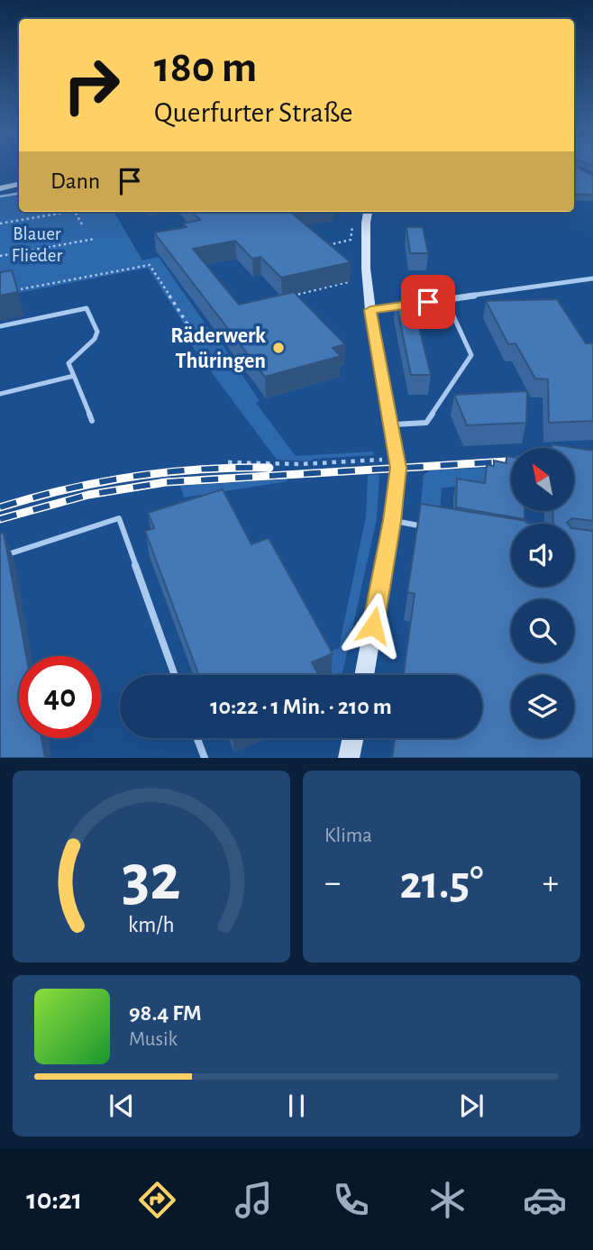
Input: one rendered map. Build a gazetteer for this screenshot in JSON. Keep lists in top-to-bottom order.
{
  "parks": ["Blauer Flieder"],
  "places": ["Räderwerk Thüringen"],
  "north": "top left",
  "page": {
    "turn": ["180 m", "Querfurter Straße"],
    "then": "Dann",
    "limit": "40",
    "trip": "10:22 · 1 Min. · 210 m",
    "tile": "Klima",
    "heat": ["−", "21.5°", "+"],
    "song": ["98.4 FM", "Musik"],
    "tabs": "10:21",
    "gauge": ["32", "km/h"]
  }
}
